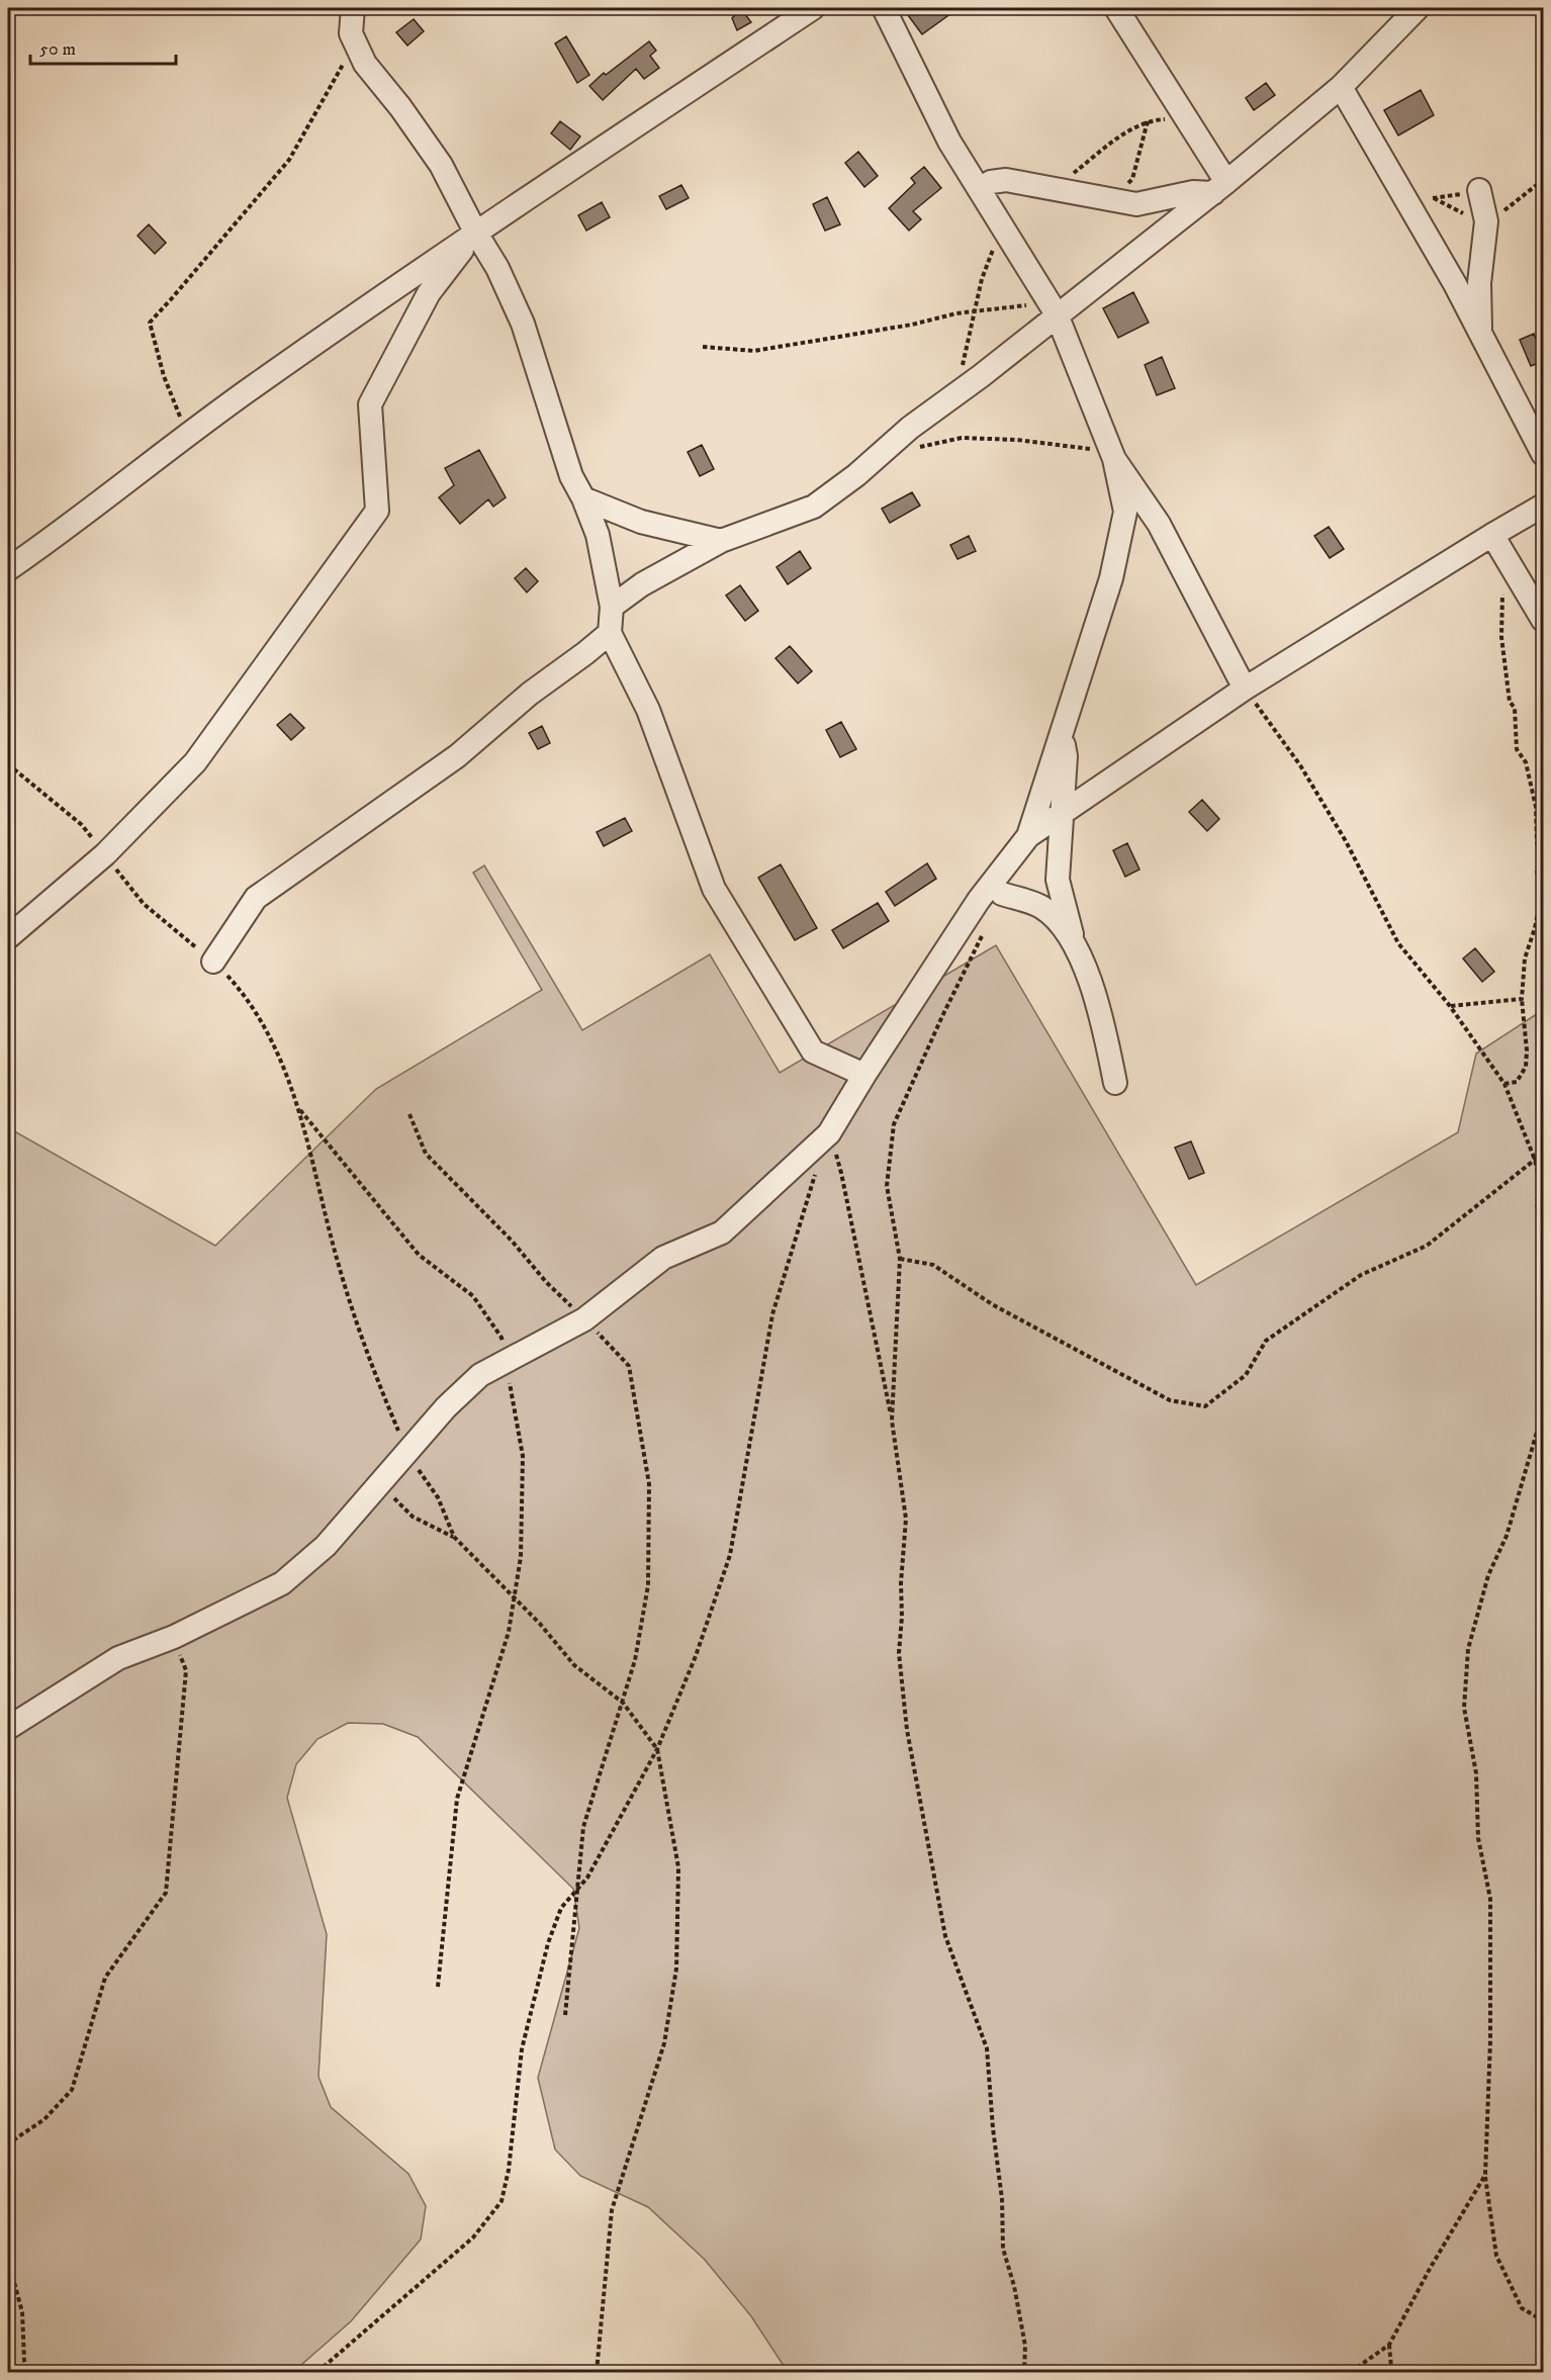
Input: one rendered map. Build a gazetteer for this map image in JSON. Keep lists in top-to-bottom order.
{
  "scale_bar": "50 m"
}
